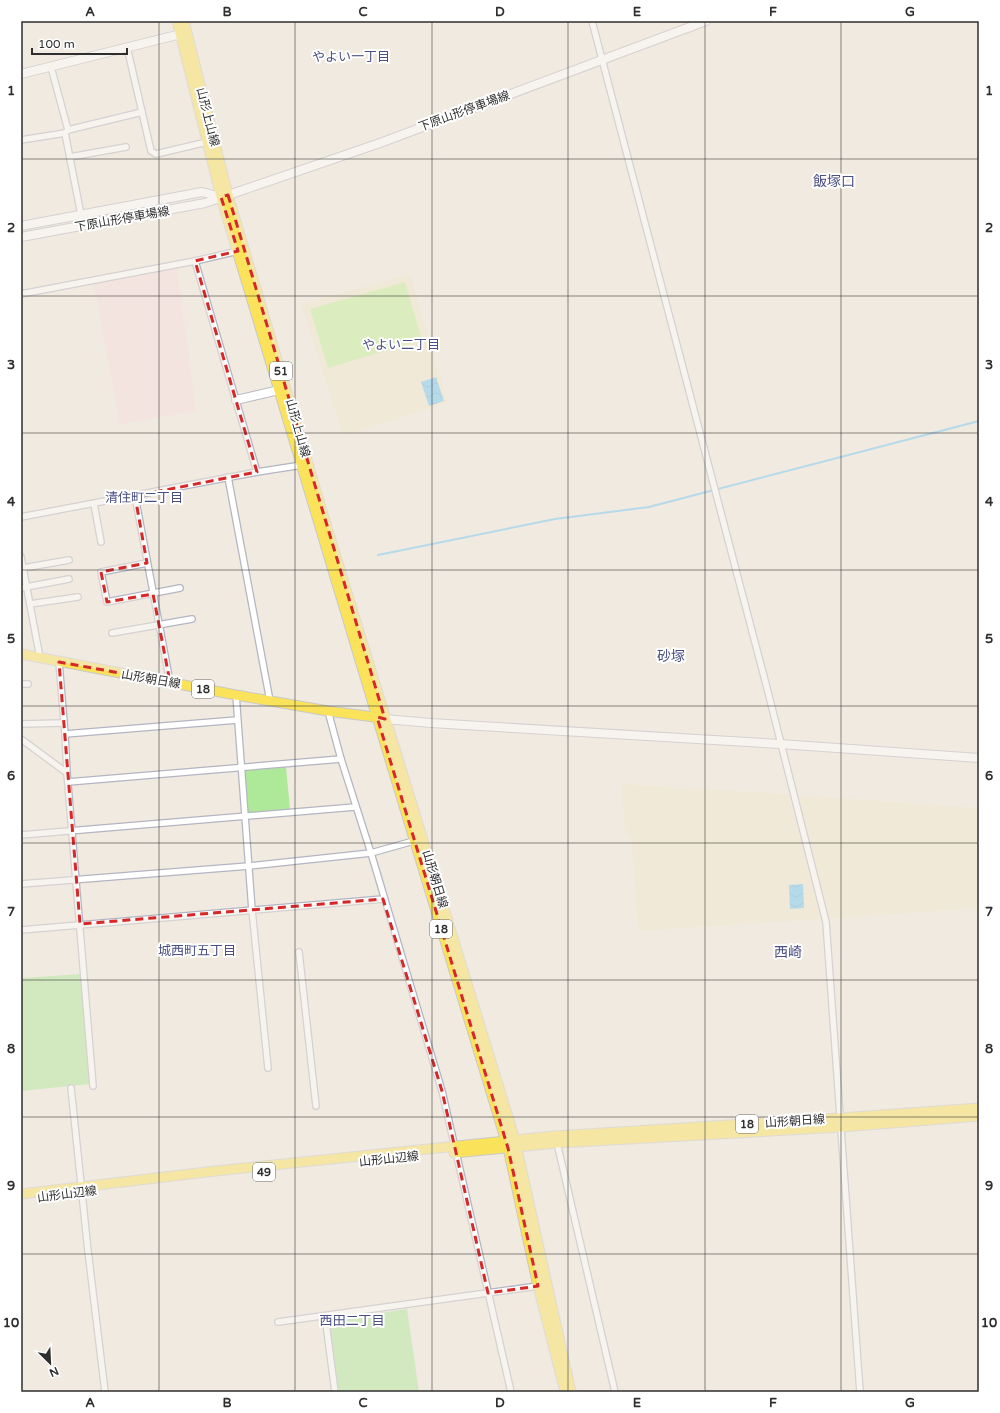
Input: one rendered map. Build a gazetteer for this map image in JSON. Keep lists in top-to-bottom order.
{
  "streets": {
    "main road": [
      "下原山形停車場線",
      "山形上山線",
      "51",
      "山形朝日線",
      "18",
      "山形山辺線",
      "49"
    ]
  },
  "crossings": [
    ["下原山形停車場線", "山形上山線"],
    ["山形上山線", "山形朝日線"],
    ["山形朝日線", "山形山辺線"]
  ],
  "districts": [
    "やよい一丁目",
    "飯塚口",
    "やよい二丁目",
    "清住町二丁目",
    "砂塚",
    "城西町五丁目",
    "西崎",
    "西田二丁目"
  ],
  "scale_bar": "100 m",
  "north": "bottom right",
  "grid": {
    "columns": [
      "A",
      "B",
      "C",
      "D",
      "E",
      "F",
      "G"
    ],
    "rows": [
      "1",
      "2",
      "3",
      "4",
      "5",
      "6",
      "7",
      "8",
      "9",
      "10"
    ]
  }
}
